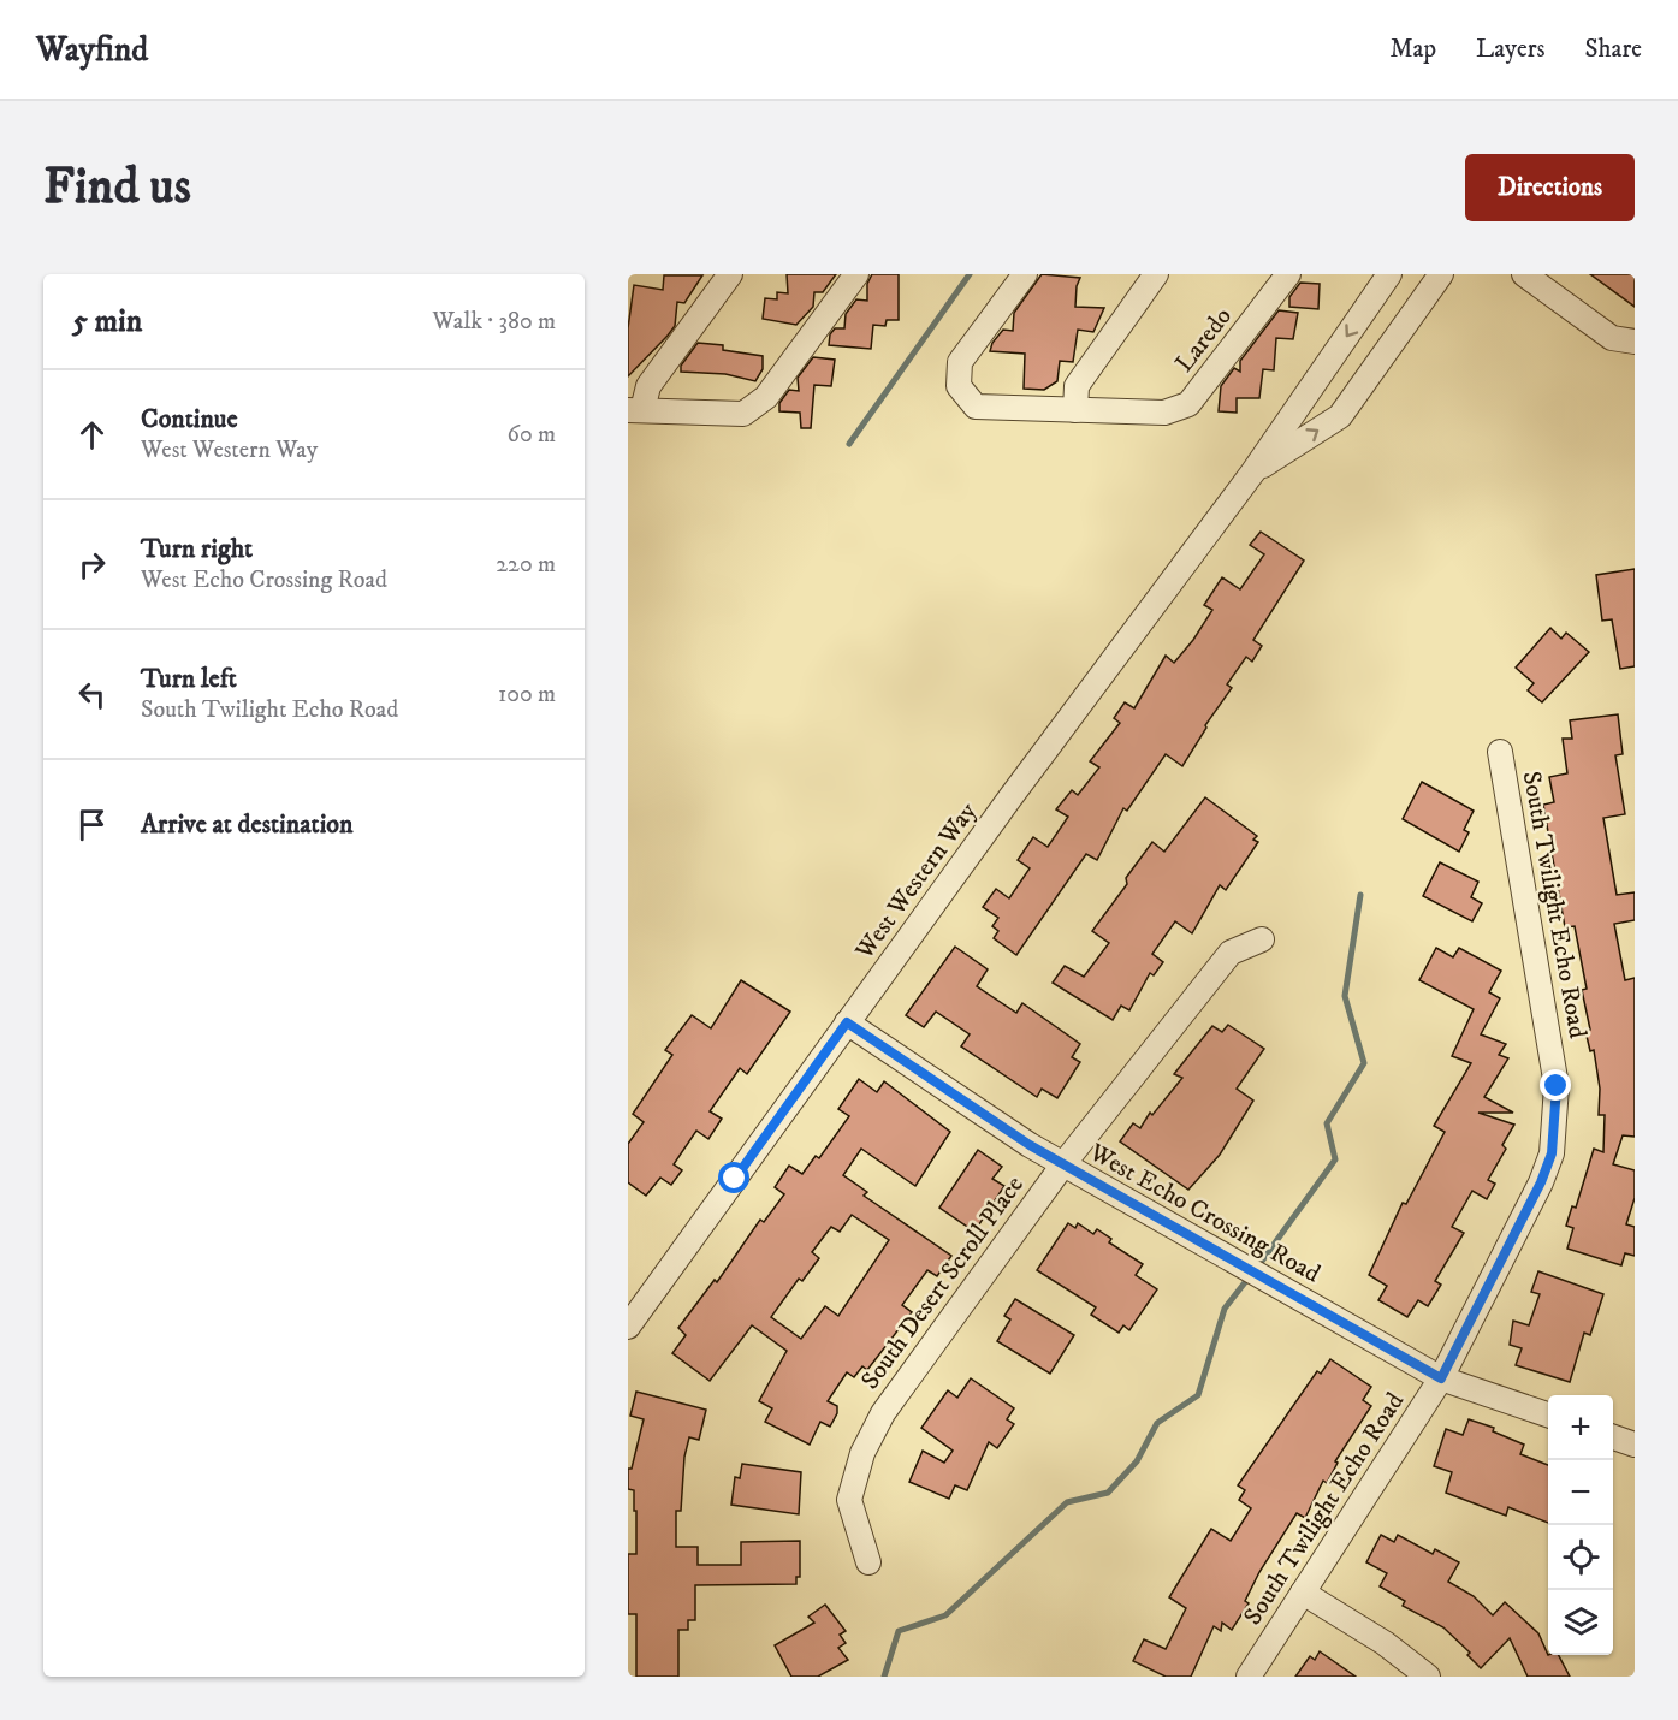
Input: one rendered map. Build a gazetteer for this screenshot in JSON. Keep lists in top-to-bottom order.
{
  "streets": {
    "street": [
      "Laredo",
      "West Western Way",
      "South Twilight Echo Road",
      "West Echo Crossing Road",
      "South Desert Scroll Place"
    ]
  },
  "crossings": [
    ["West Western Way", "West Echo Crossing Road"],
    ["South Twilight Echo Road", "West Echo Crossing Road"],
    ["West Echo Crossing Road", "South Desert Scroll Place"]
  ],
  "page": {
    "header": "Wayfind",
    "nav": ["Map", "Layers", "Share"],
    "buttons": "Directions",
    "title": "Find us",
    "heading": ["5 min", "Walk · 380 m"],
    "list": [
      ["Continue", "West Western Way", "60 m"],
      ["Turn right", "West Echo Crossing Road", "220 m"],
      ["Turn left", "South Twilight Echo Road", "100 m"],
      "Arrive at destination"
    ],
    "map_buttons": ["+", "−"]
  }
}
